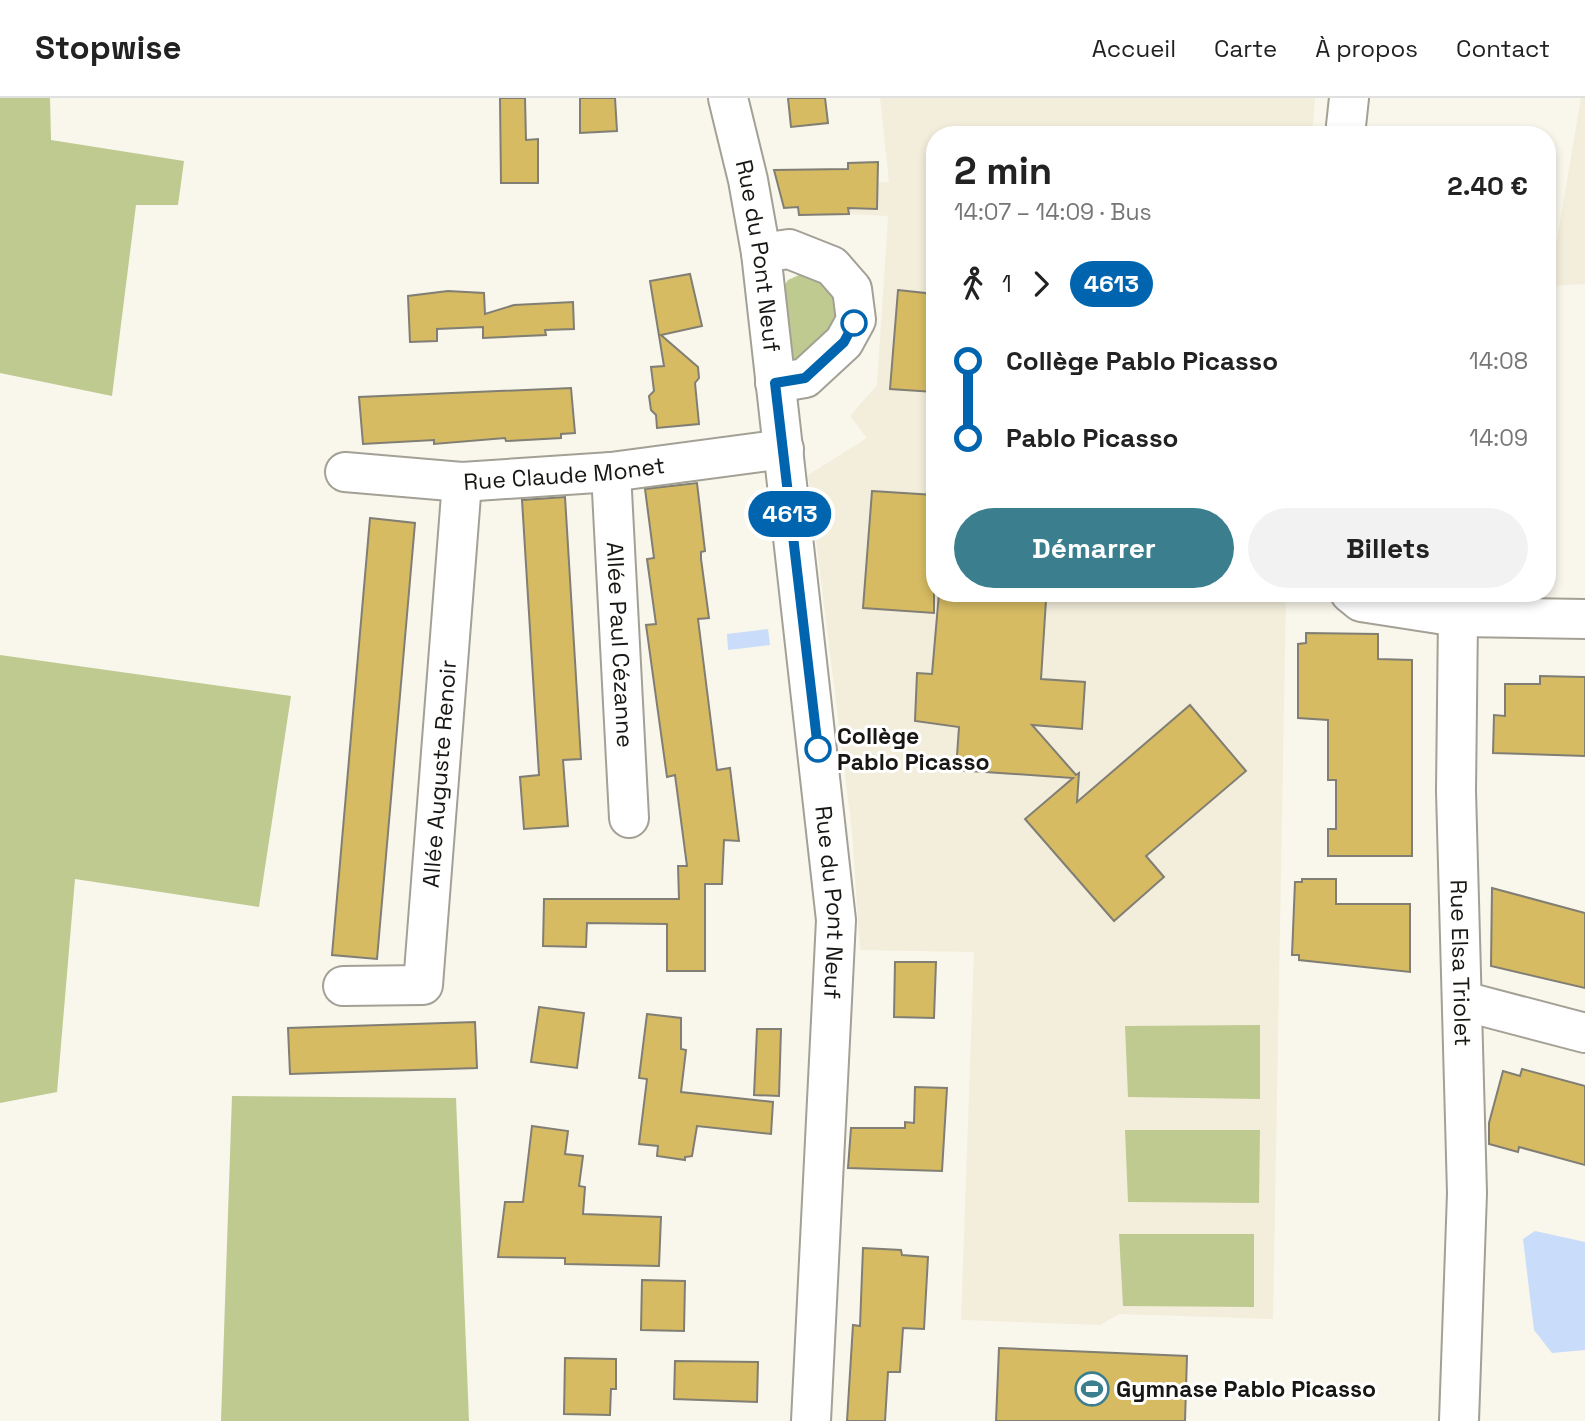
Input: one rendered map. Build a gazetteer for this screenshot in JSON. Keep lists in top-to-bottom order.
{
  "streets": {
    "street": [
      "Rue du Pont Neuf",
      "Rue Claude Monet",
      "Allée Paul Cézanne",
      "Allée Auguste Renoir",
      "Rue Elsa Triolet"
    ]
  },
  "crossings": [
    ["Rue du Pont Neuf", "Rue Claude Monet"],
    ["Rue Claude Monet", "Allée Paul Cézanne"],
    ["Rue Claude Monet", "Allée Auguste Renoir"]
  ],
  "places": {
    "other": ["Collège Pablo Picasso"],
    "sports": ["Gymnase Pablo Picasso"]
  },
  "lines": ["bus line 4613"],
  "page": {
    "header": "Stopwise",
    "nav": [
      "Accueil",
      "Carte",
      "À propos",
      "Contact"
    ],
    "on_map": "4613",
    "heading": ["2 min", "14:07 – 14:09 · Bus", "2.40 €"],
    "legs": ["1", "4613"],
    "list": [
      {
        "name": "Collège Pablo Picasso",
        "value": "14:08"
      },
      {
        "name": "Pablo Picasso",
        "value": "14:09"
      }
    ],
    "buttons": ["Démarrer", "Billets"]
  }
}
